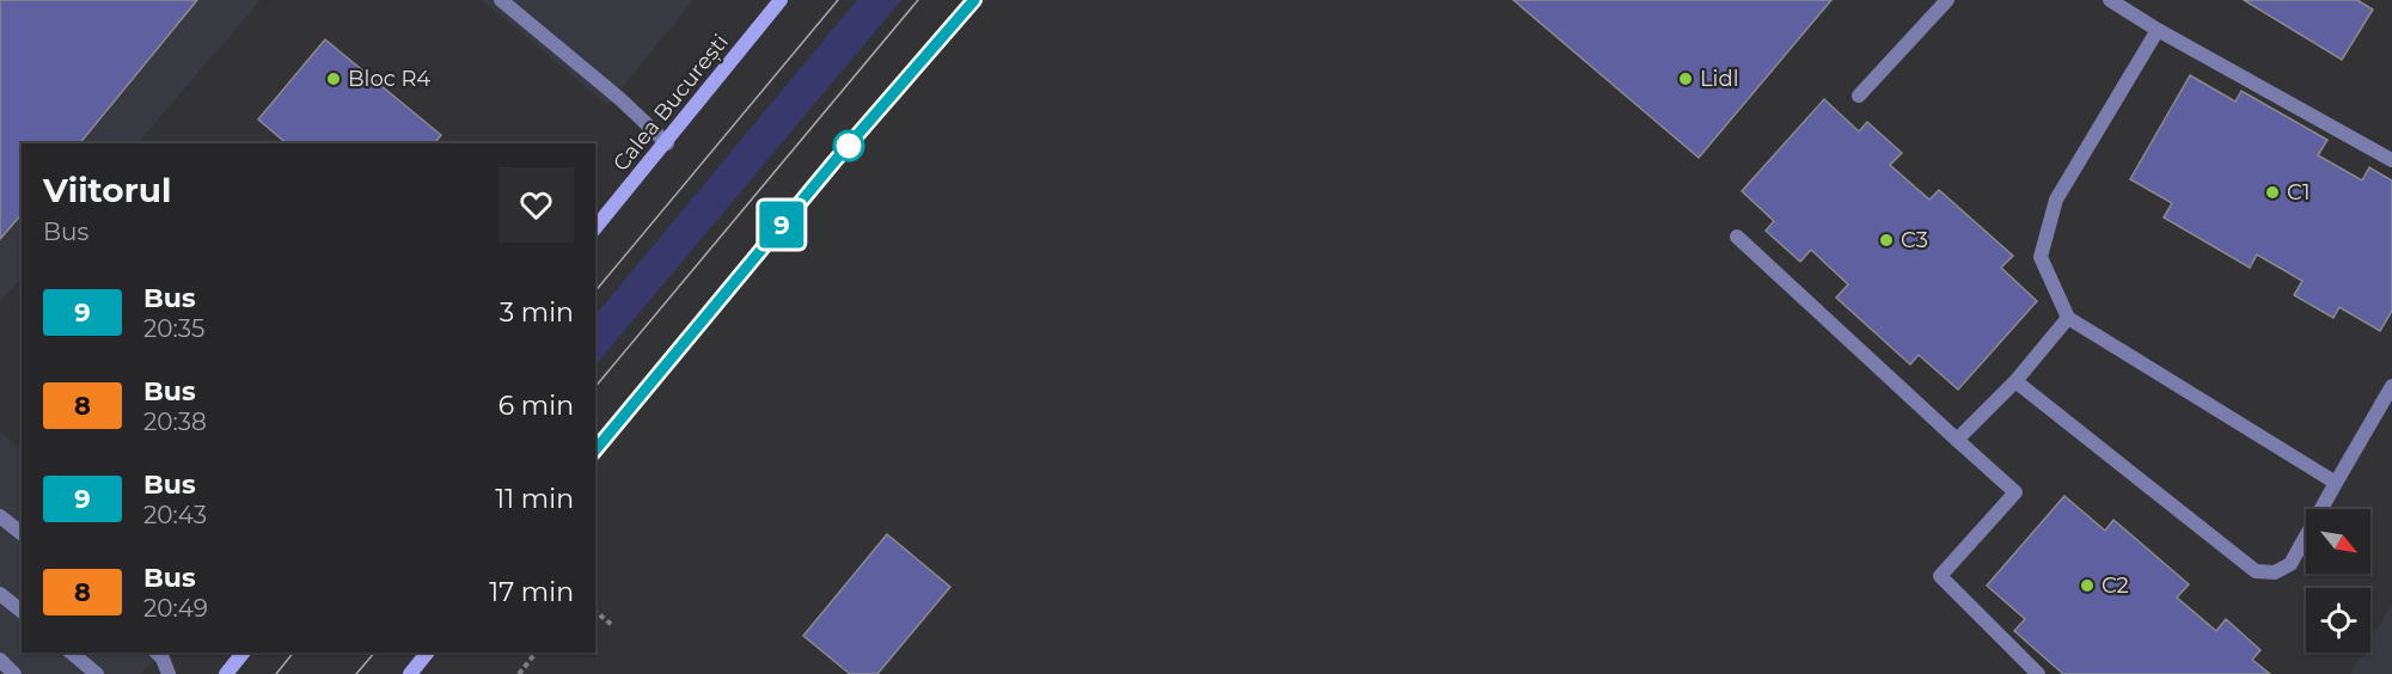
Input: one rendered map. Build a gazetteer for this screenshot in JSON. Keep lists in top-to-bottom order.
{
  "streets": {
    "main road": ["Calea București"]
  },
  "places": [
    "Bloc R4",
    "Lidl",
    "C1",
    "C3",
    "C2"
  ],
  "lines": ["bus line 9"],
  "north": "bottom right",
  "page": {
    "on_map": "9",
    "heading": ["Viitorul", "Bus"],
    "list": [
      {
        "mark": "9",
        "name": "Bus",
        "note": "20:35",
        "value": "3 min"
      },
      {
        "mark": "8",
        "name": "Bus",
        "note": "20:38",
        "value": "6 min"
      },
      {
        "mark": "9",
        "name": "Bus",
        "note": "20:43",
        "value": "11 min"
      },
      {
        "mark": "8",
        "name": "Bus",
        "note": "20:49",
        "value": "17 min"
      }
    ]
  }
}
